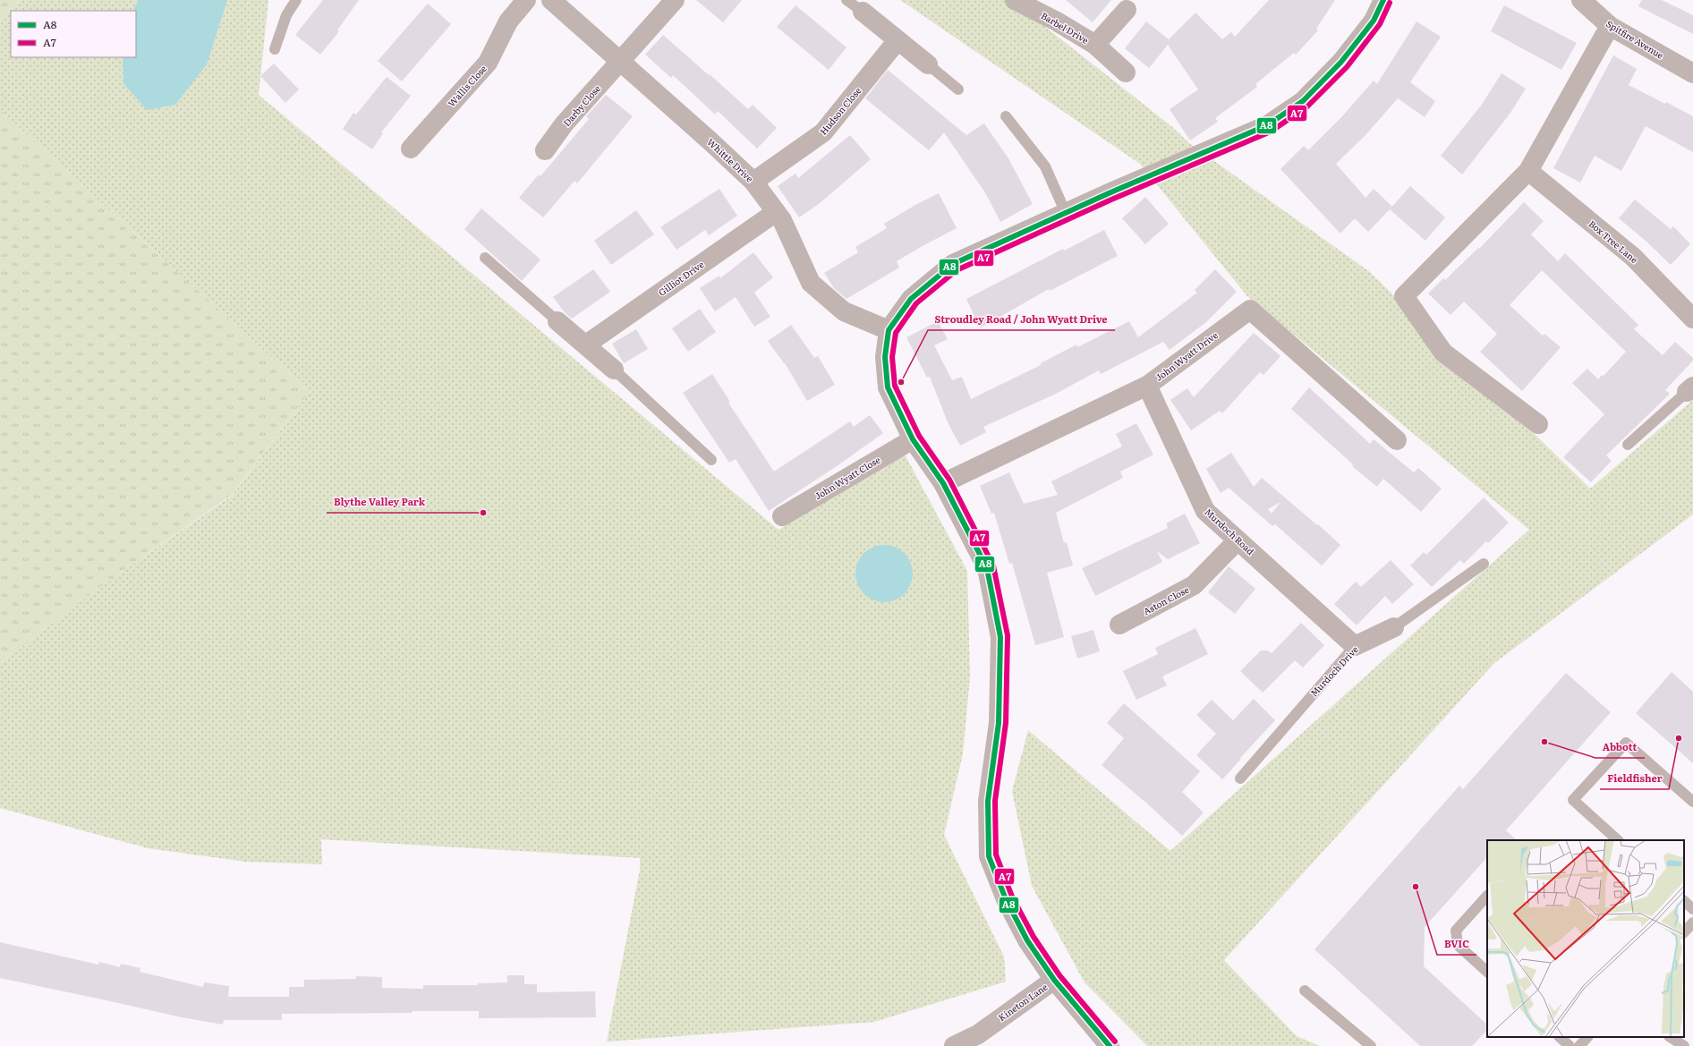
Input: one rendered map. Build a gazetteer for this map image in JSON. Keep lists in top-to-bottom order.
{
  "streets": {
    "street": [
      "Barbel Drive",
      "Spitfire Avenue",
      "Wallis Close",
      "Darby Close",
      "Hudson Close",
      "Whittle Drive",
      "Box Tree Lane",
      "Gilliot Drive",
      "John Wyatt Drive",
      "John Wyatt Close",
      "Murdoch Road",
      "Aston Close",
      "Murdoch Drive",
      "Kineton Lane"
    ]
  },
  "crossings": [
    ["Darby Close", "Whittle Drive"],
    ["Hudson Close", "Whittle Drive"],
    ["Whittle Drive", "Gilliot Drive"],
    ["John Wyatt Drive", "Murdoch Road"],
    ["Murdoch Road", "Aston Close"],
    ["Murdoch Road", "Murdoch Drive"]
  ],
  "places": [
    "Stroudley Road / John Wyatt Drive",
    "Blythe Valley Park",
    "Fieldfisher",
    "Abbott",
    "BVIC"
  ],
  "lines": ["transit line A8", "transit line A7"],
  "legend": ["A8", "A7"]
}
